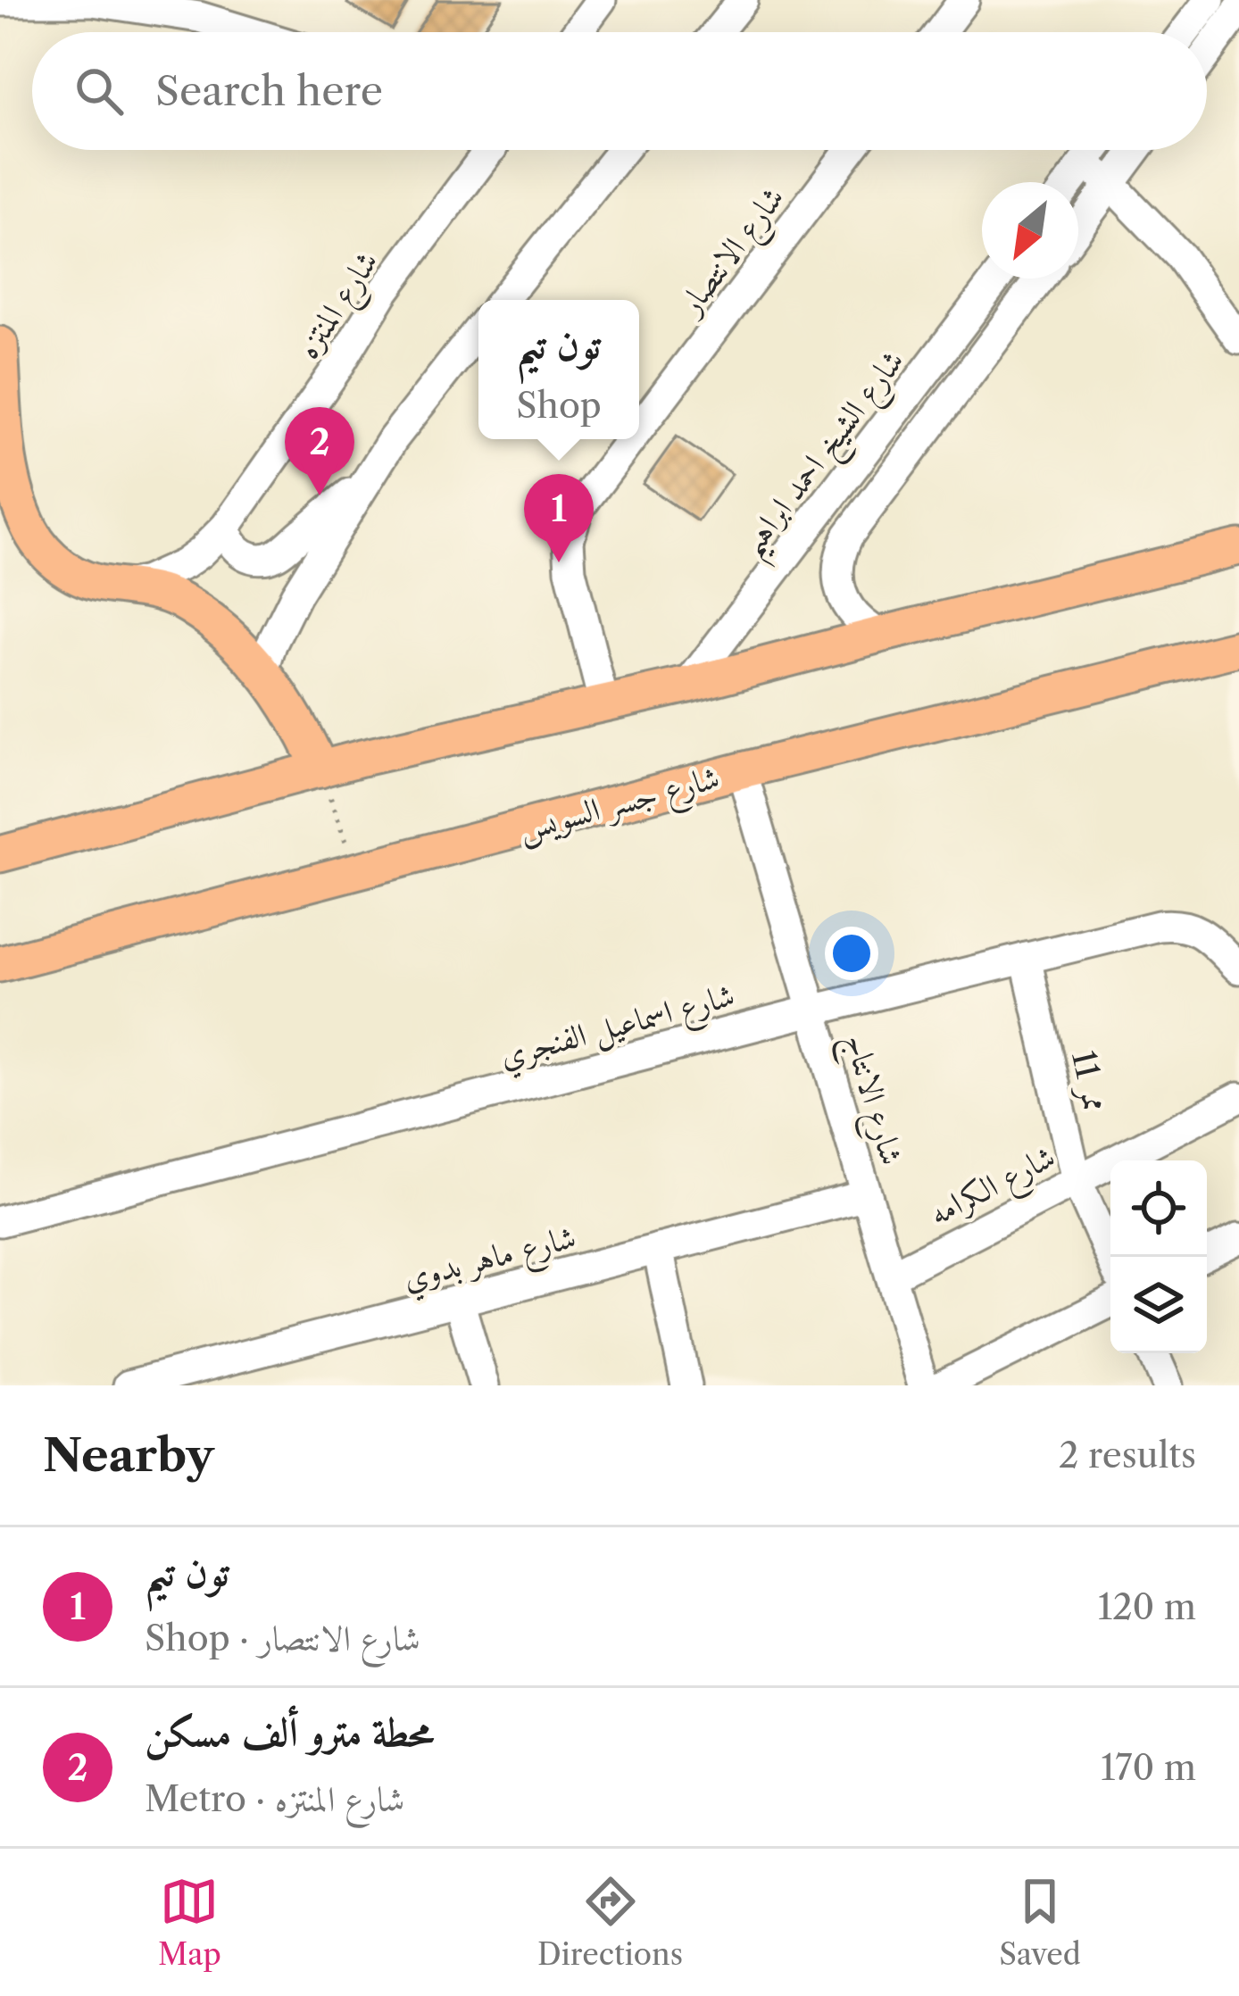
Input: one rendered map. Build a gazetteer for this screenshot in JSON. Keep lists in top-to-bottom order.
{
  "streets": {
    "main road": ["شارع جسر السويس"],
    "street": [
      "شارع الانتصار",
      "شارع المنتزه",
      "شارع الشيخ احمد ابراهيم",
      "شارع اسماعيل الفنجري",
      "ممر 11",
      "شارع الانتاج",
      "شارع الكرامه",
      "شارع ماهر بدوي"
    ]
  },
  "crossings": [
    ["شارع جسر السويس", "شارع الانتاج"],
    ["شارع اسماعيل الفنجري", "ممر 11"],
    ["شارع اسماعيل الفنجري", "شارع الانتاج"],
    ["ممر 11", "شارع الكرامه"],
    ["شارع الانتاج", "شارع الكرامه"],
    ["شارع الانتاج", "شارع ماهر بدوي"]
  ],
  "north": "bottom left",
  "page": {
    "search": "Search here",
    "popup": ["تون تيم", "Shop"],
    "pins": ["2", "1"],
    "heading": ["Nearby", "2 results"],
    "list": [
      {
        "mark": "1",
        "name": "تون تيم",
        "note": "Shop · شارع الانتصار",
        "value": "120 m"
      },
      {
        "mark": "2",
        "name": "محطة مترو ألف مسكن",
        "note": "Metro · شارع المنتزه",
        "value": "170 m"
      }
    ],
    "nav": ["Map", "Directions", "Saved"]
  }
}
